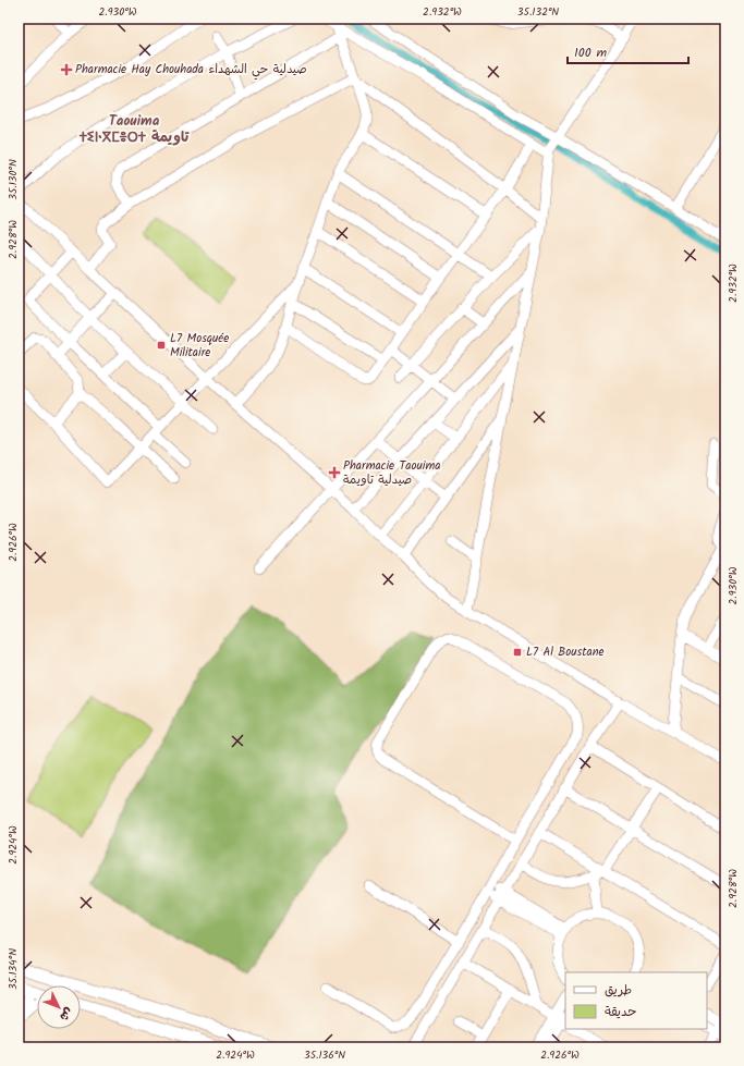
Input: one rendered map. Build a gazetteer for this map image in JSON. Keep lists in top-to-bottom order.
{
  "districts": ["Taouima ⵜⵉⵏ•ⴳⵎⴻⵔⵜ تاويمة"],
  "places": {
    "health": ["Pharmacie Hay Chouhada صيدلية حي الشهداء", "Pharmacie Taouima صيدلية تاويمة"],
    "transit": ["L7 Mosquée Militaire", "L7 Al Boustane"]
  },
  "legend": ["طريق", "حديقة"],
  "scale_bar": "100 m",
  "north": "bottom right",
  "coordinates": [
    "2.930°W",
    "2.932°W",
    "35.132°N",
    "35.130°N",
    "2.928°W",
    "2.926°W",
    "2.924°W",
    "35.134°N",
    "35.136°N"
  ]
}
